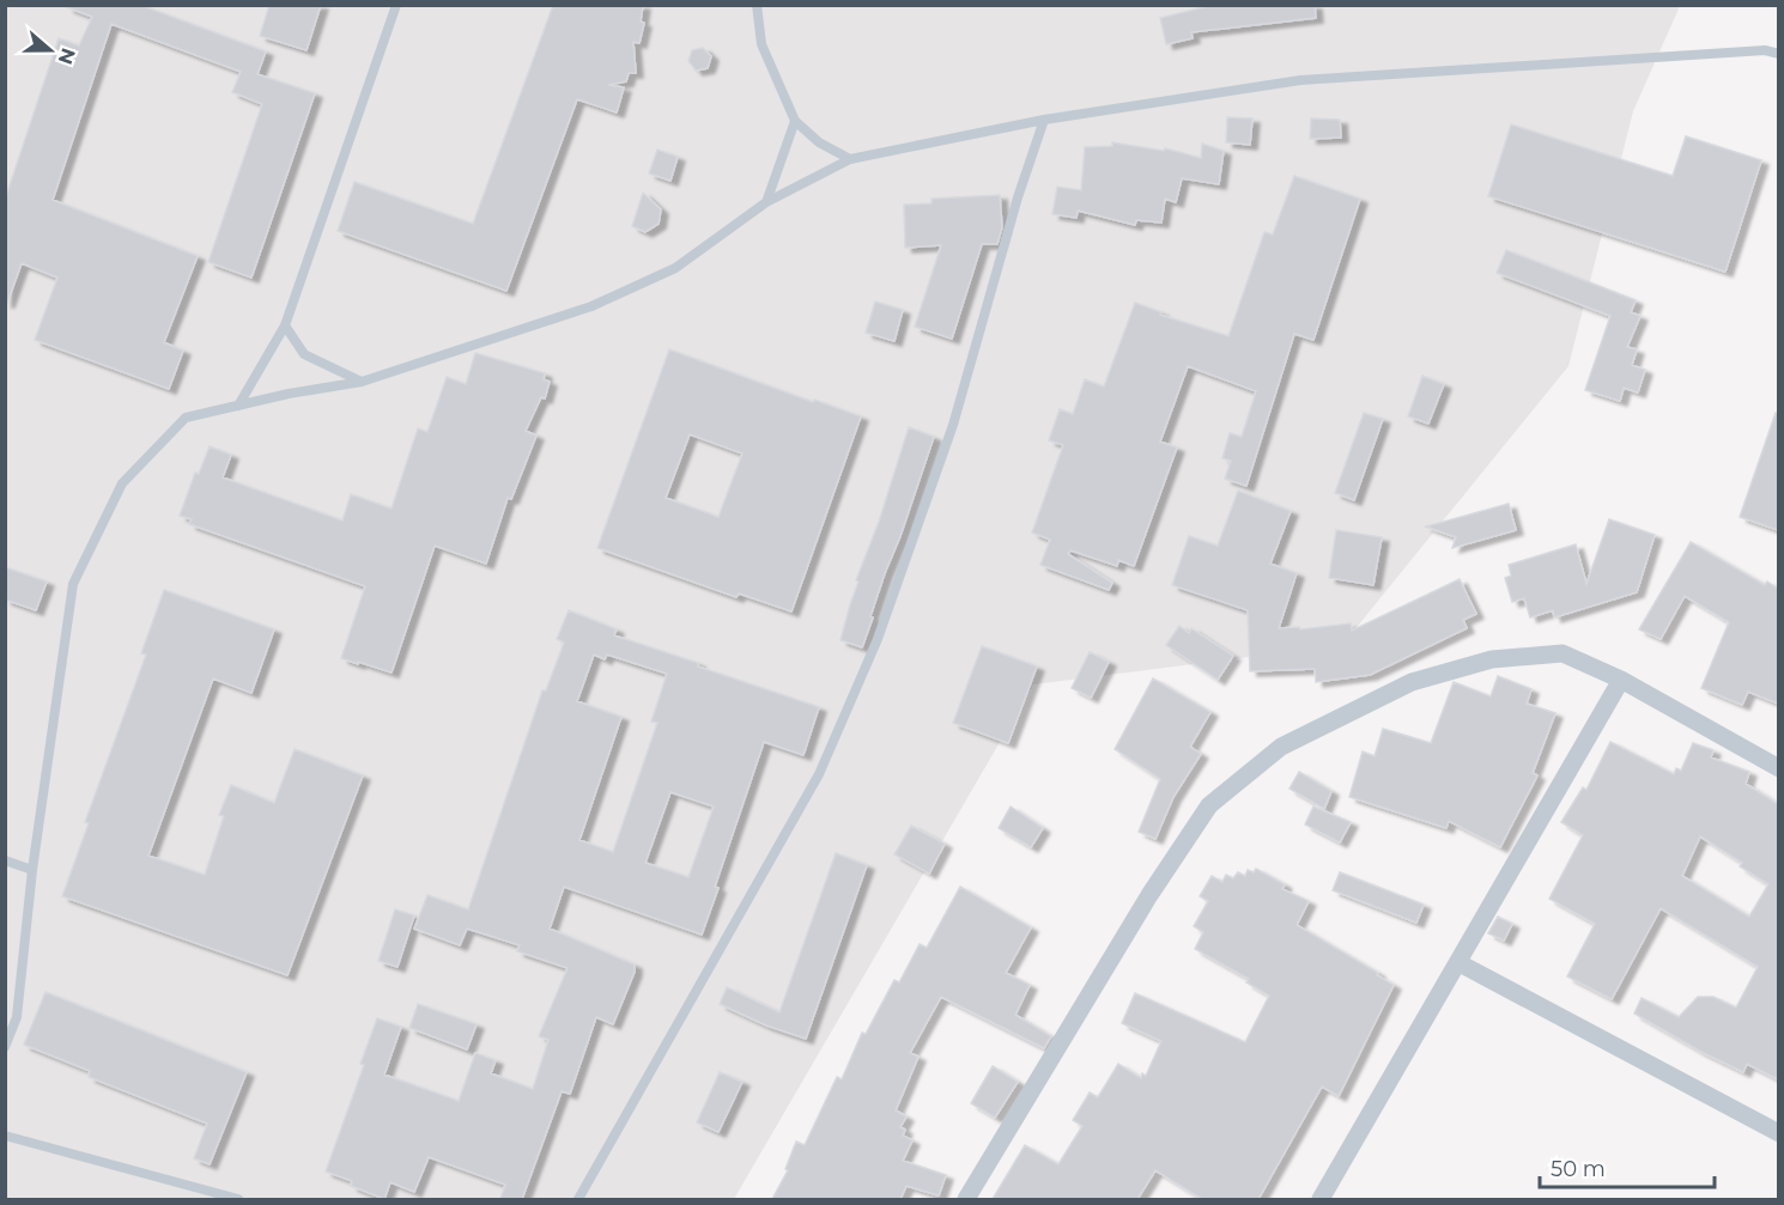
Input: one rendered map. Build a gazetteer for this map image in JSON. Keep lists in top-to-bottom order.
{
  "scale_bar": "50 m",
  "north": "right"
}
